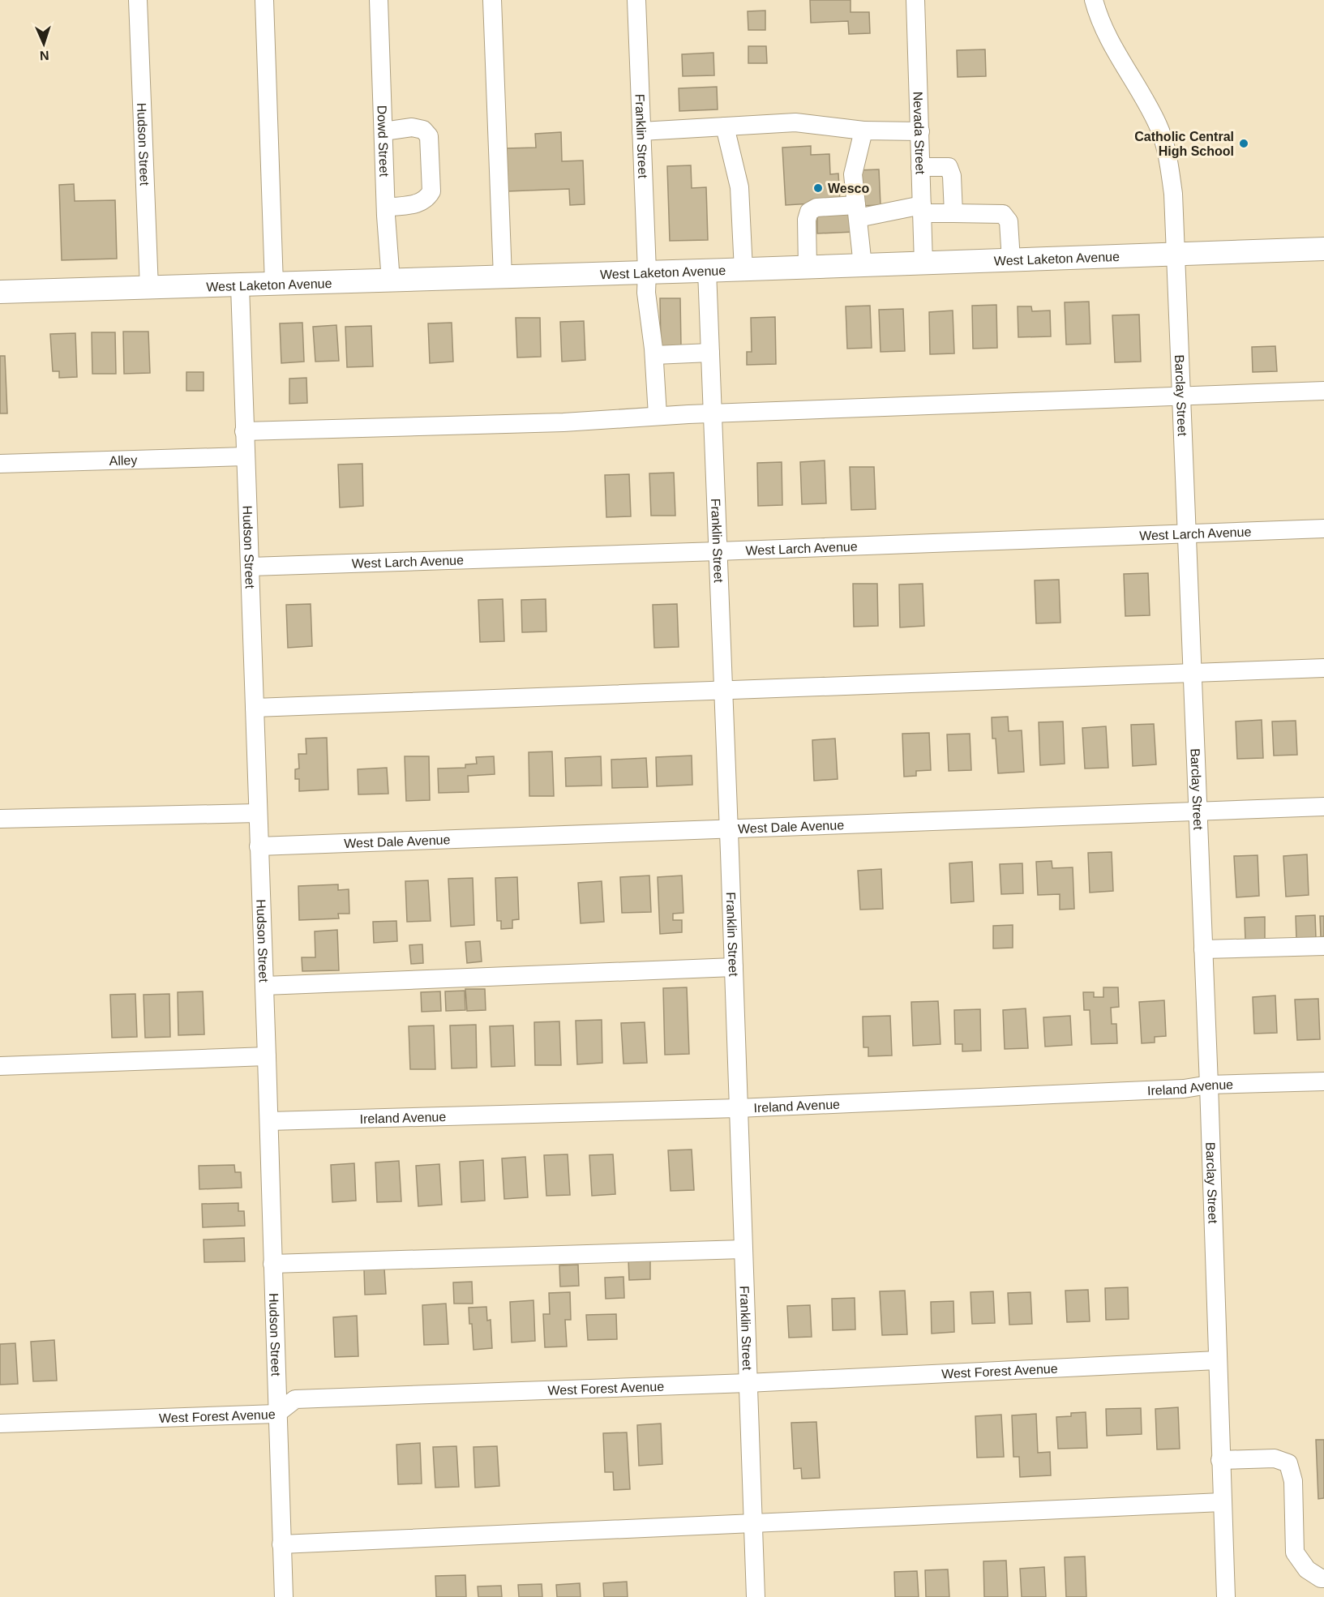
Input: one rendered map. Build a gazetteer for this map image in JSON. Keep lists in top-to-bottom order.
{
  "streets": {
    "main road": ["West Laketon Avenue"],
    "street": [
      "Nevada Street",
      "Franklin Street",
      "Dowd Street",
      "Hudson Street",
      "Barclay Street",
      "Alley",
      "West Larch Avenue",
      "West Dale Avenue",
      "Ireland Avenue",
      "West Forest Avenue"
    ]
  },
  "crossings": [
    ["Nevada Street", "West Laketon Avenue"],
    ["Franklin Street", "West Laketon Avenue"],
    ["Franklin Street", "West Larch Avenue"],
    ["Franklin Street", "West Dale Avenue"],
    ["Franklin Street", "Ireland Avenue"],
    ["Franklin Street", "West Forest Avenue"],
    ["Dowd Street", "West Laketon Avenue"],
    ["Hudson Street", "West Laketon Avenue"],
    ["Hudson Street", "Alley"],
    ["Hudson Street", "West Larch Avenue"],
    ["Hudson Street", "West Dale Avenue"],
    ["Hudson Street", "Ireland Avenue"],
    ["Hudson Street", "West Forest Avenue"],
    ["West Laketon Avenue", "Barclay Street"],
    ["Barclay Street", "West Larch Avenue"],
    ["Barclay Street", "West Dale Avenue"],
    ["Barclay Street", "Ireland Avenue"],
    ["Barclay Street", "West Forest Avenue"]
  ],
  "places": ["Catholic Central High School", "Wesco"],
  "north": "bottom"
}
